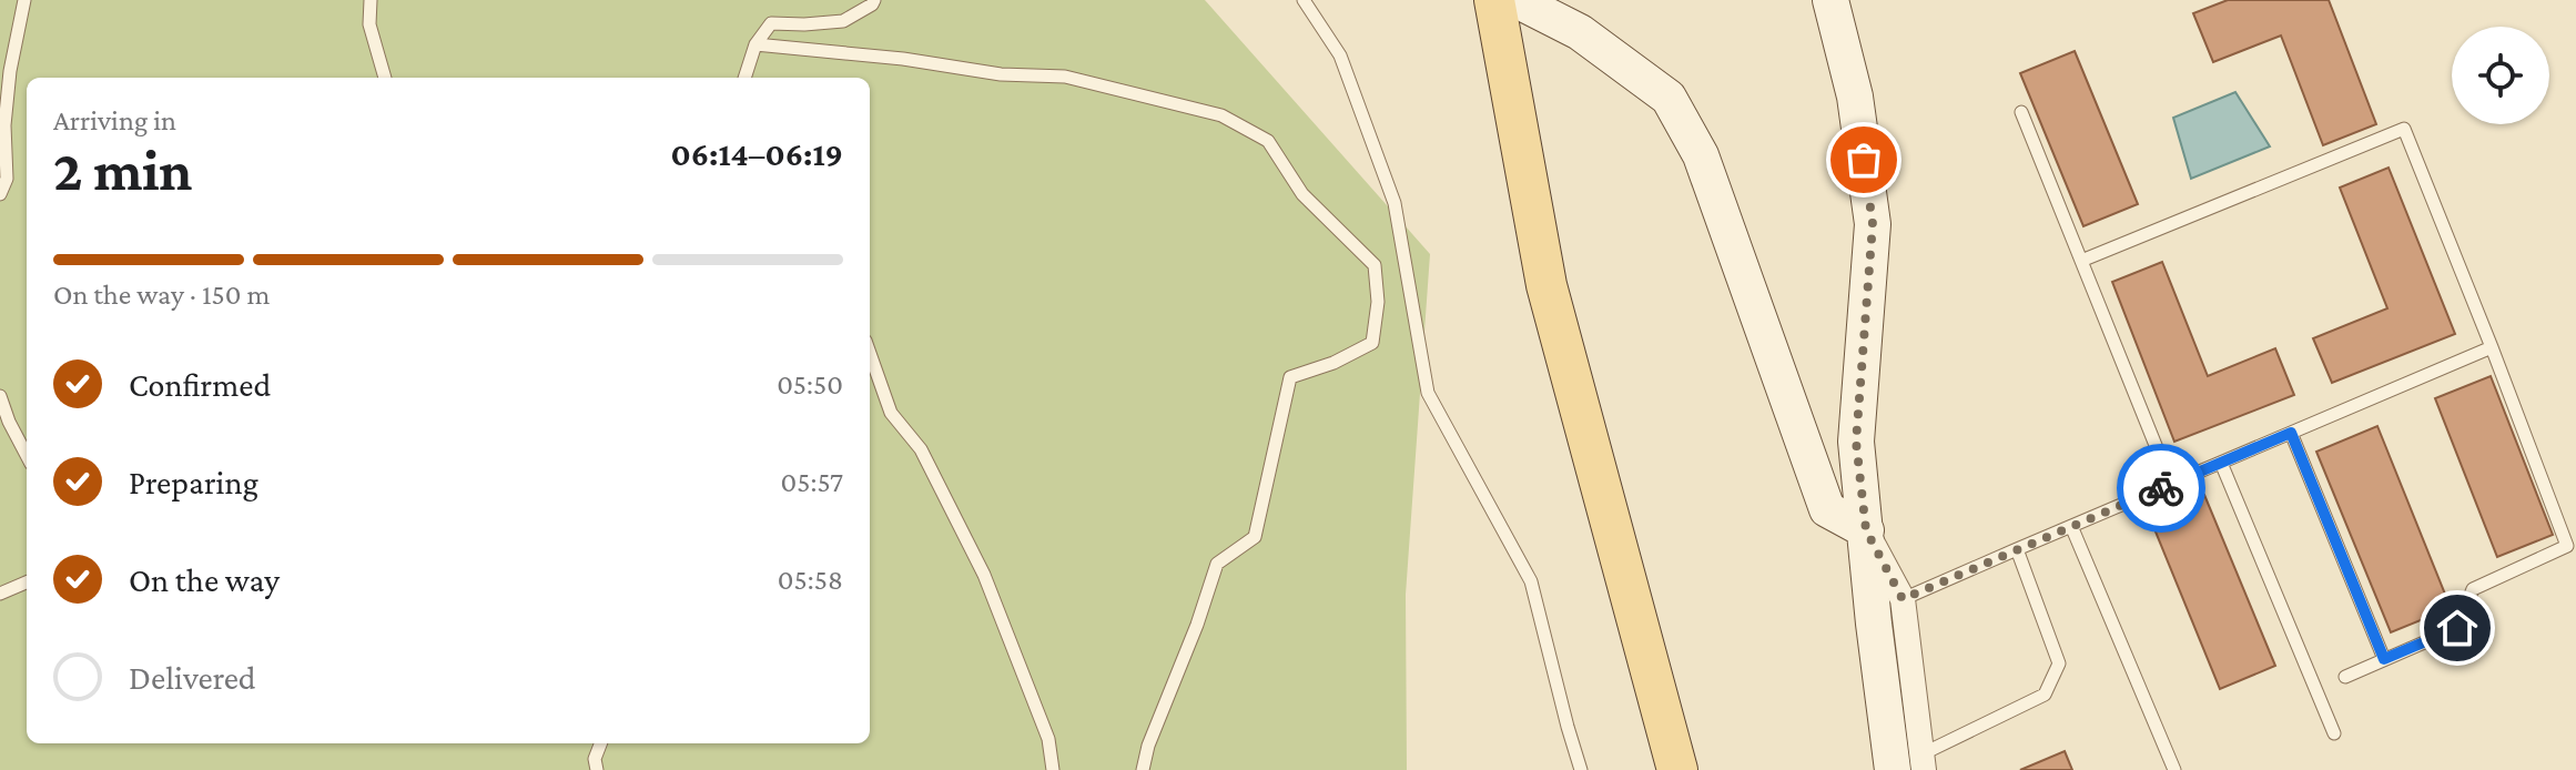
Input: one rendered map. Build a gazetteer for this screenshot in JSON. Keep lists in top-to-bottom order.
{
  "page": {
    "heading": ["2 min", "Arriving in", "06:14–06:19"],
    "bar": "On the way · 150 m",
    "list": [
      ["Confirmed", "05:50"],
      ["Preparing", "05:57"],
      ["On the way", "05:58"],
      "Delivered"
    ]
  }
}
